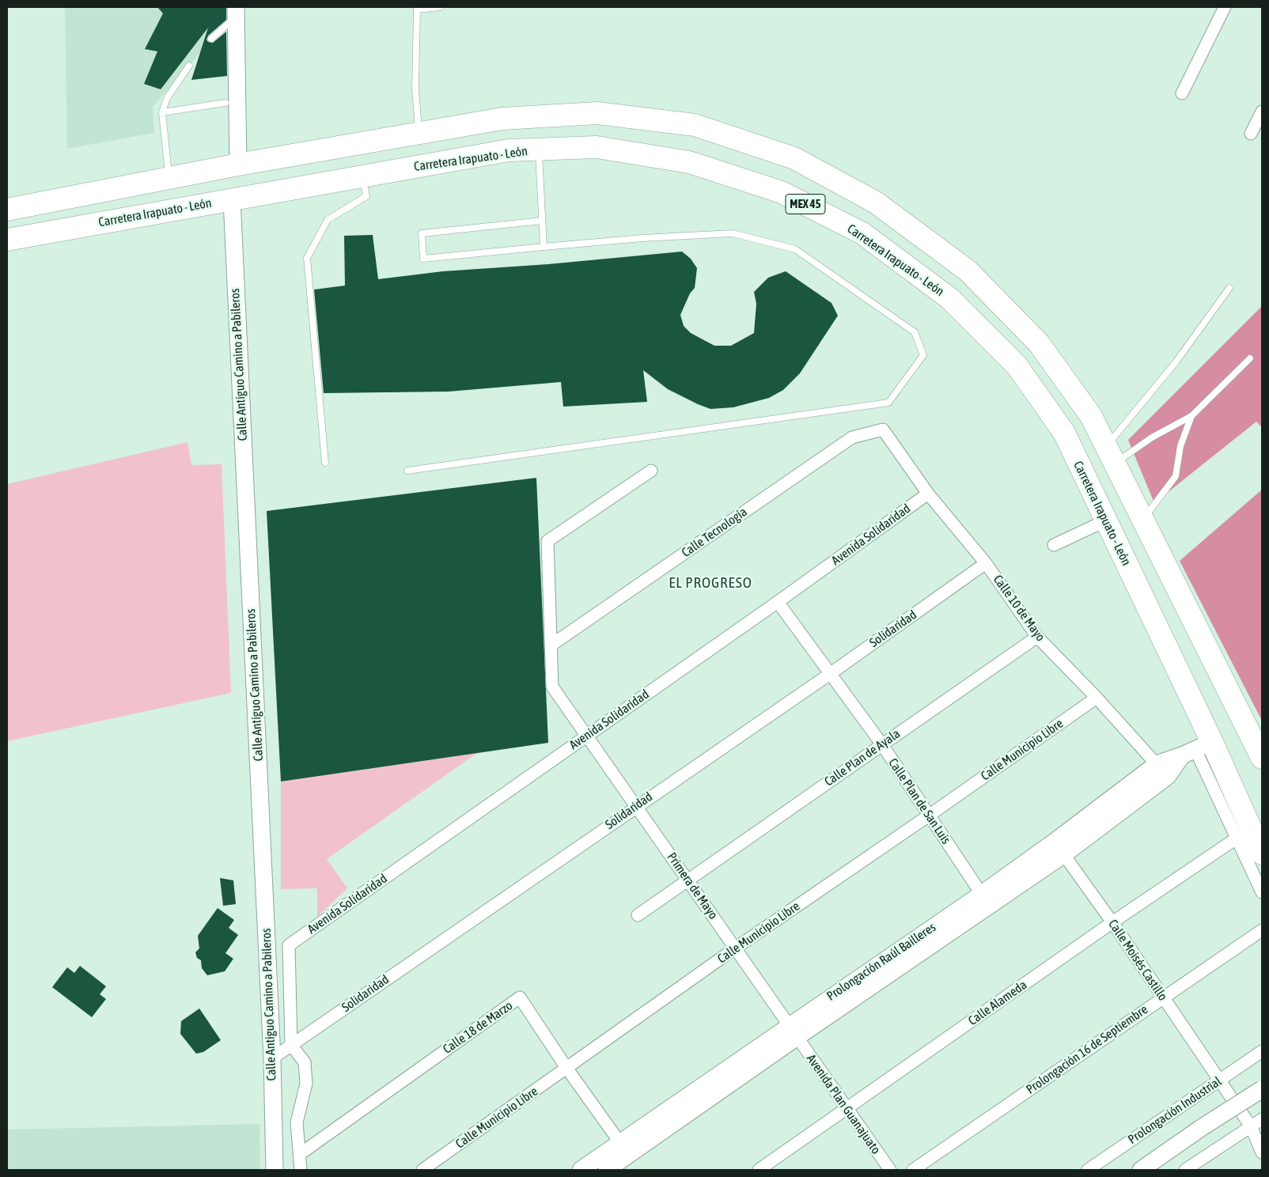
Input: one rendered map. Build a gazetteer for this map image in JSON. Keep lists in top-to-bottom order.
{
  "streets": {
    "highway": ["Carretera Irapuato - León", "MEX 45"],
    "street": [
      "Calle Antiguo Camino a Pabileros",
      "Calle Tecnología",
      "Avenida Solidaridad",
      "Calle 10 de Mayo",
      "Solidaridad",
      "Calle Municipio Libre",
      "Calle Plan de Ayala",
      "Calle Plan de San Luis",
      "Primera de Mayo",
      "Calle Moisés Castillo",
      "Prolongación Raúl Bailleres",
      "Calle Alameda",
      "Calle 18 de Marzo",
      "Prolongación 16 de Septiembre",
      "Avenida Plan Guanajuato",
      "Prolongación Industrial"
    ]
  },
  "crossings": [
    ["Carretera Irapuato - León", "Calle Antiguo Camino a Pabileros"],
    ["Carretera Irapuato - León", "Prolongación Raúl Bailleres"],
    ["Calle Antiguo Camino a Pabileros", "Avenida Solidaridad"],
    ["Calle Antiguo Camino a Pabileros", "Solidaridad"],
    ["Calle Tecnología", "Calle 10 de Mayo"],
    ["Calle Tecnología", "Primera de Mayo"],
    ["Avenida Solidaridad", "Calle 10 de Mayo"],
    ["Avenida Solidaridad", "Solidaridad"],
    ["Avenida Solidaridad", "Calle Plan de San Luis"],
    ["Avenida Solidaridad", "Primera de Mayo"],
    ["Calle 10 de Mayo", "Solidaridad"],
    ["Calle 10 de Mayo", "Calle Municipio Libre"],
    ["Calle 10 de Mayo", "Calle Plan de Ayala"],
    ["Calle 10 de Mayo", "Prolongación Raúl Bailleres"],
    ["Solidaridad", "Calle Plan de San Luis"],
    ["Solidaridad", "Primera de Mayo"],
    ["Calle Municipio Libre", "Calle Plan de San Luis"],
    ["Calle Municipio Libre", "Primera de Mayo"],
    ["Calle Municipio Libre", "Calle 18 de Marzo"],
    ["Calle Plan de Ayala", "Calle Plan de San Luis"],
    ["Calle Plan de Ayala", "Primera de Mayo"],
    ["Calle Plan de San Luis", "Prolongación Raúl Bailleres"],
    ["Primera de Mayo", "Prolongación Raúl Bailleres"],
    ["Primera de Mayo", "Avenida Plan Guanajuato"],
    ["Calle Moisés Castillo", "Prolongación Raúl Bailleres"],
    ["Calle Moisés Castillo", "Calle Alameda"],
    ["Calle Moisés Castillo", "Prolongación 16 de Septiembre"],
    ["Calle Moisés Castillo", "Prolongación Industrial"],
    ["Prolongación Raúl Bailleres", "Calle 18 de Marzo"],
    ["Prolongación Raúl Bailleres", "Avenida Plan Guanajuato"],
    ["Calle Alameda", "Avenida Plan Guanajuato"]
  ],
  "districts": ["EL PROGRESO"]
}
